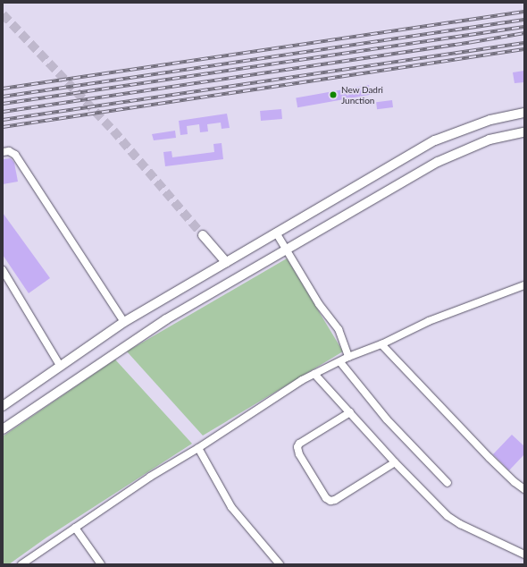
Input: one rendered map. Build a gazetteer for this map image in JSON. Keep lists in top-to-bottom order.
{
  "places": ["New Dadri Junction"]
}
